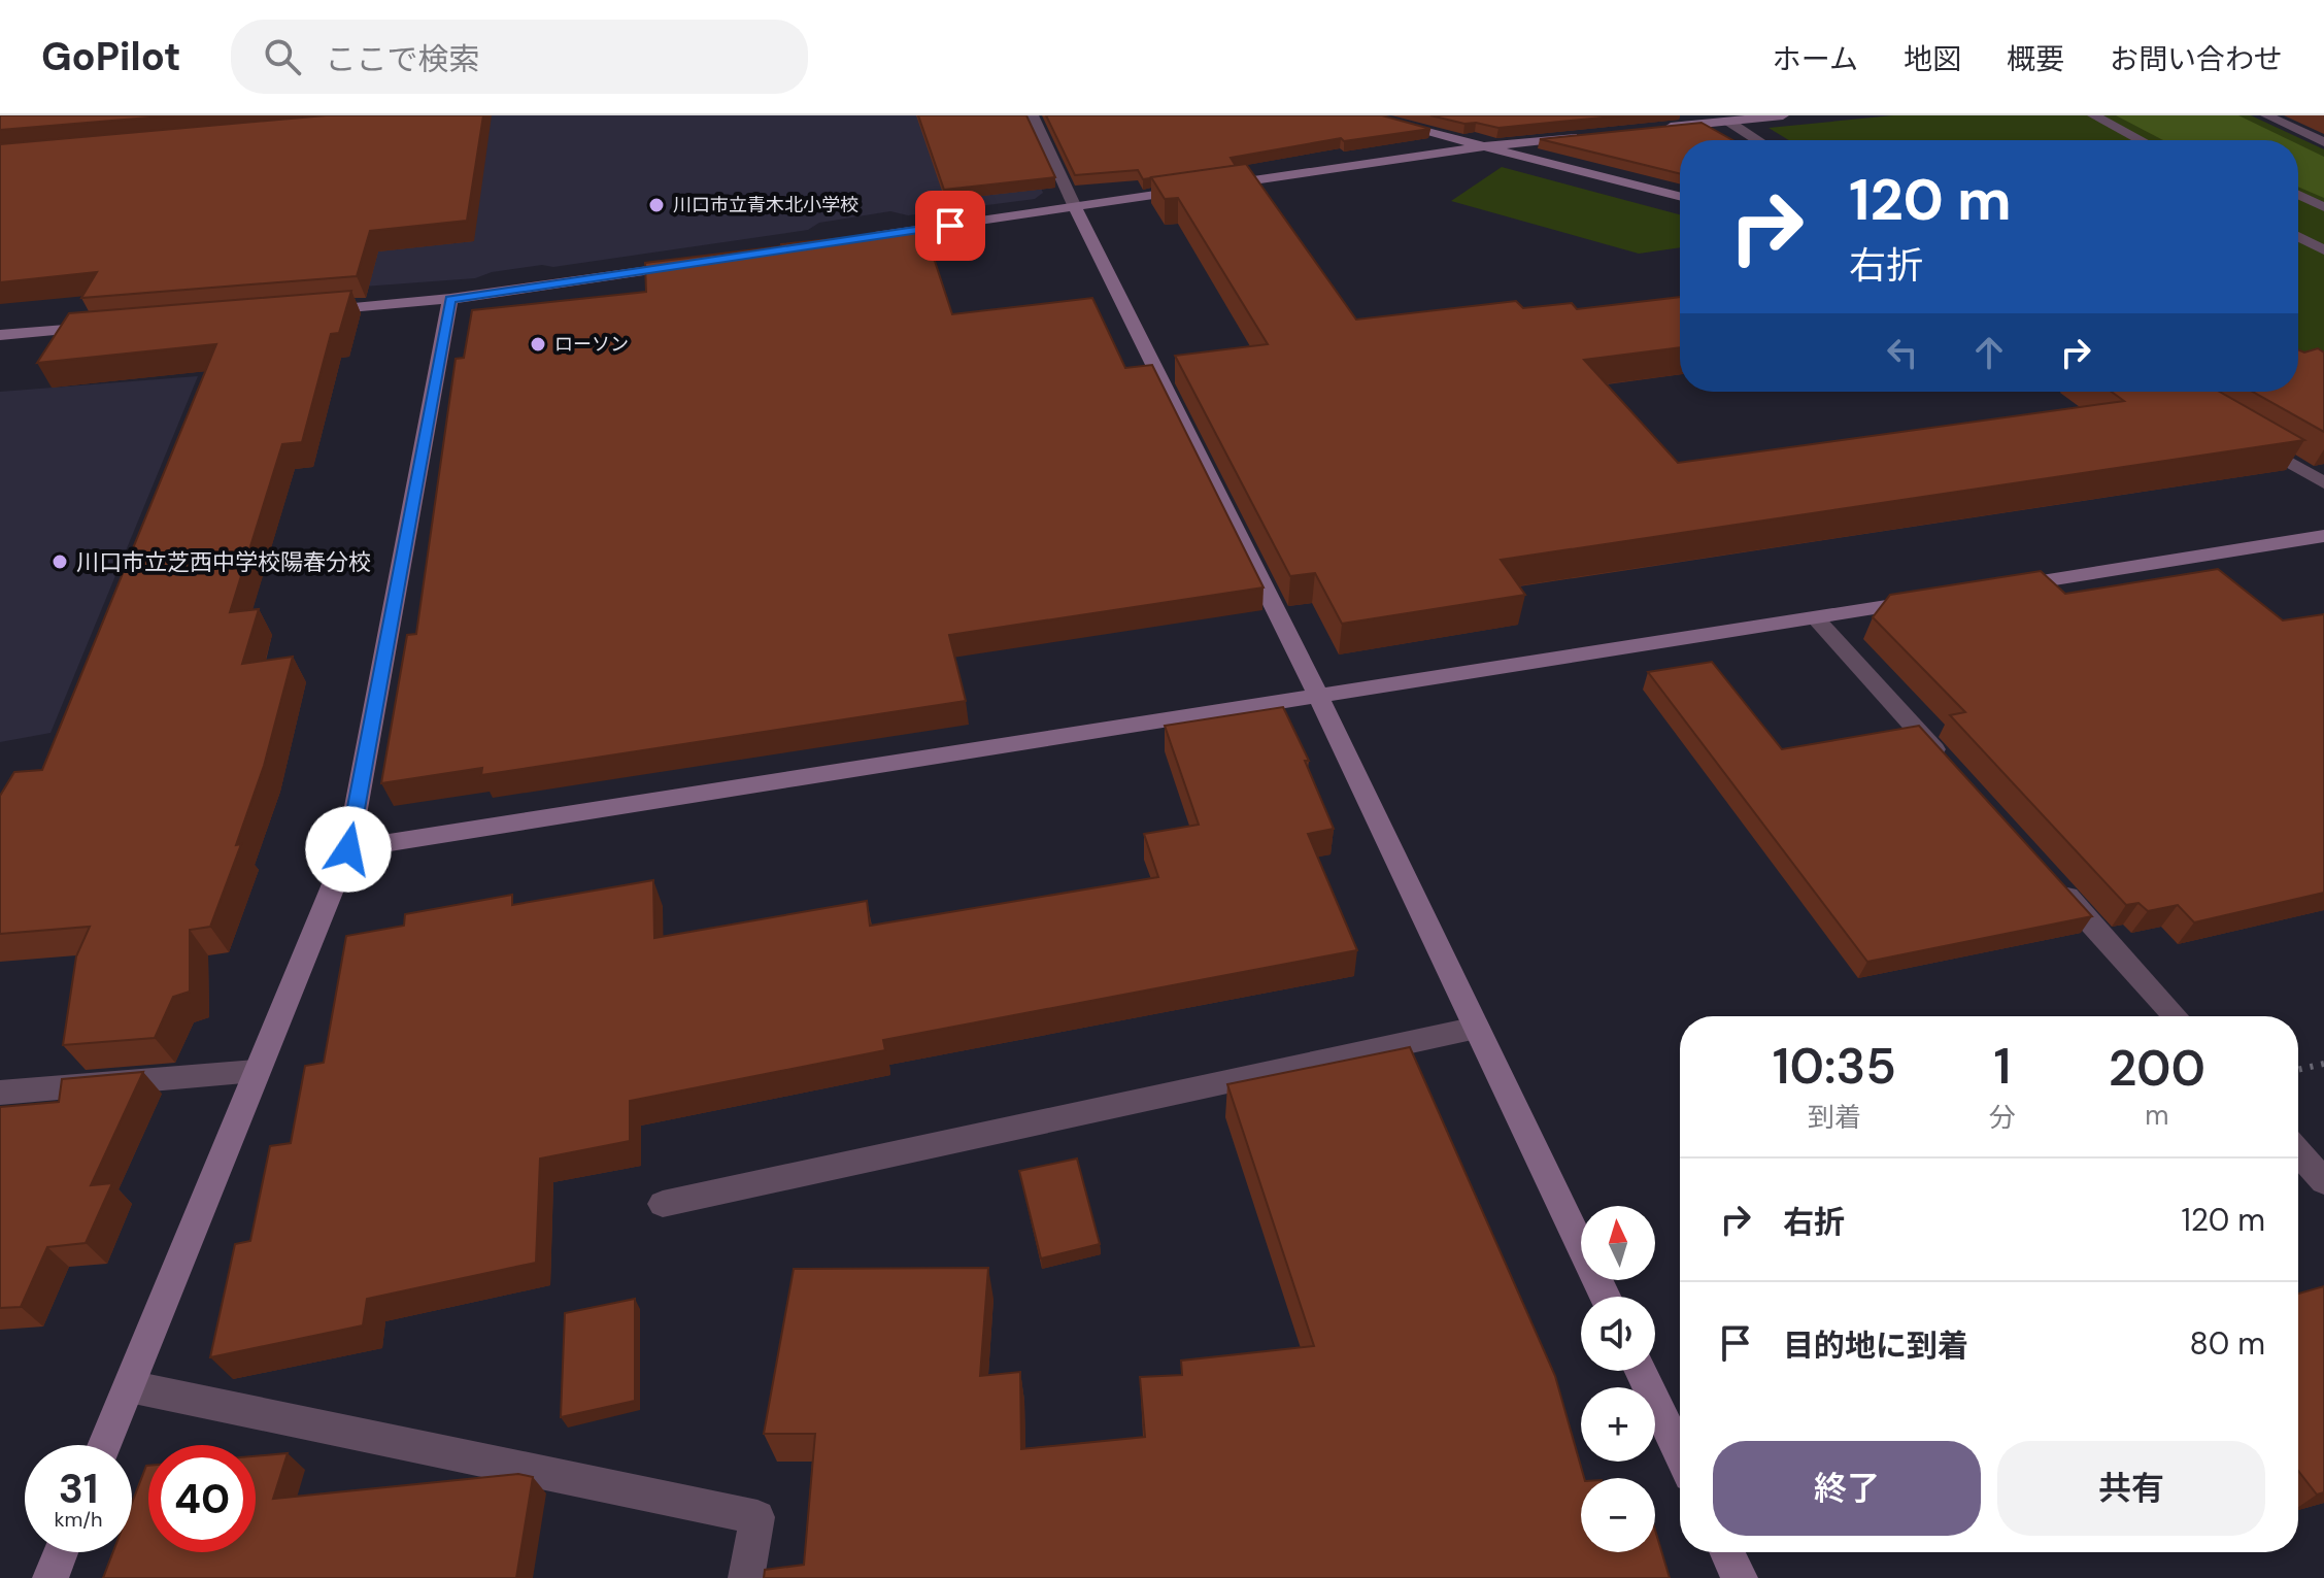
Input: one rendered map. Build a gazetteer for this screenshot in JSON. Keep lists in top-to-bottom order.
{
  "places": ["川口市立青木北小学校", "ローソン", "川口市立芝西中学校陽春分校"],
  "north": "top",
  "page": {
    "header": "GoPilot",
    "search": "ここで検索",
    "nav": [
      "ホーム",
      "地図",
      "概要",
      "お問い合わせ"
    ],
    "turn": ["120 m", "右折"],
    "eta": [
      "10:35",
      "到着",
      "1",
      "分",
      "200",
      "m"
    ],
    "list": [
      {
        "name": "右折",
        "value": "120 m"
      },
      {
        "name": "目的地に到着",
        "value": "80 m"
      }
    ],
    "map_buttons": ["+", "−"],
    "buttons": ["終了", "共有"],
    "speed": "31 km/h",
    "limit": "40"
  }
}
